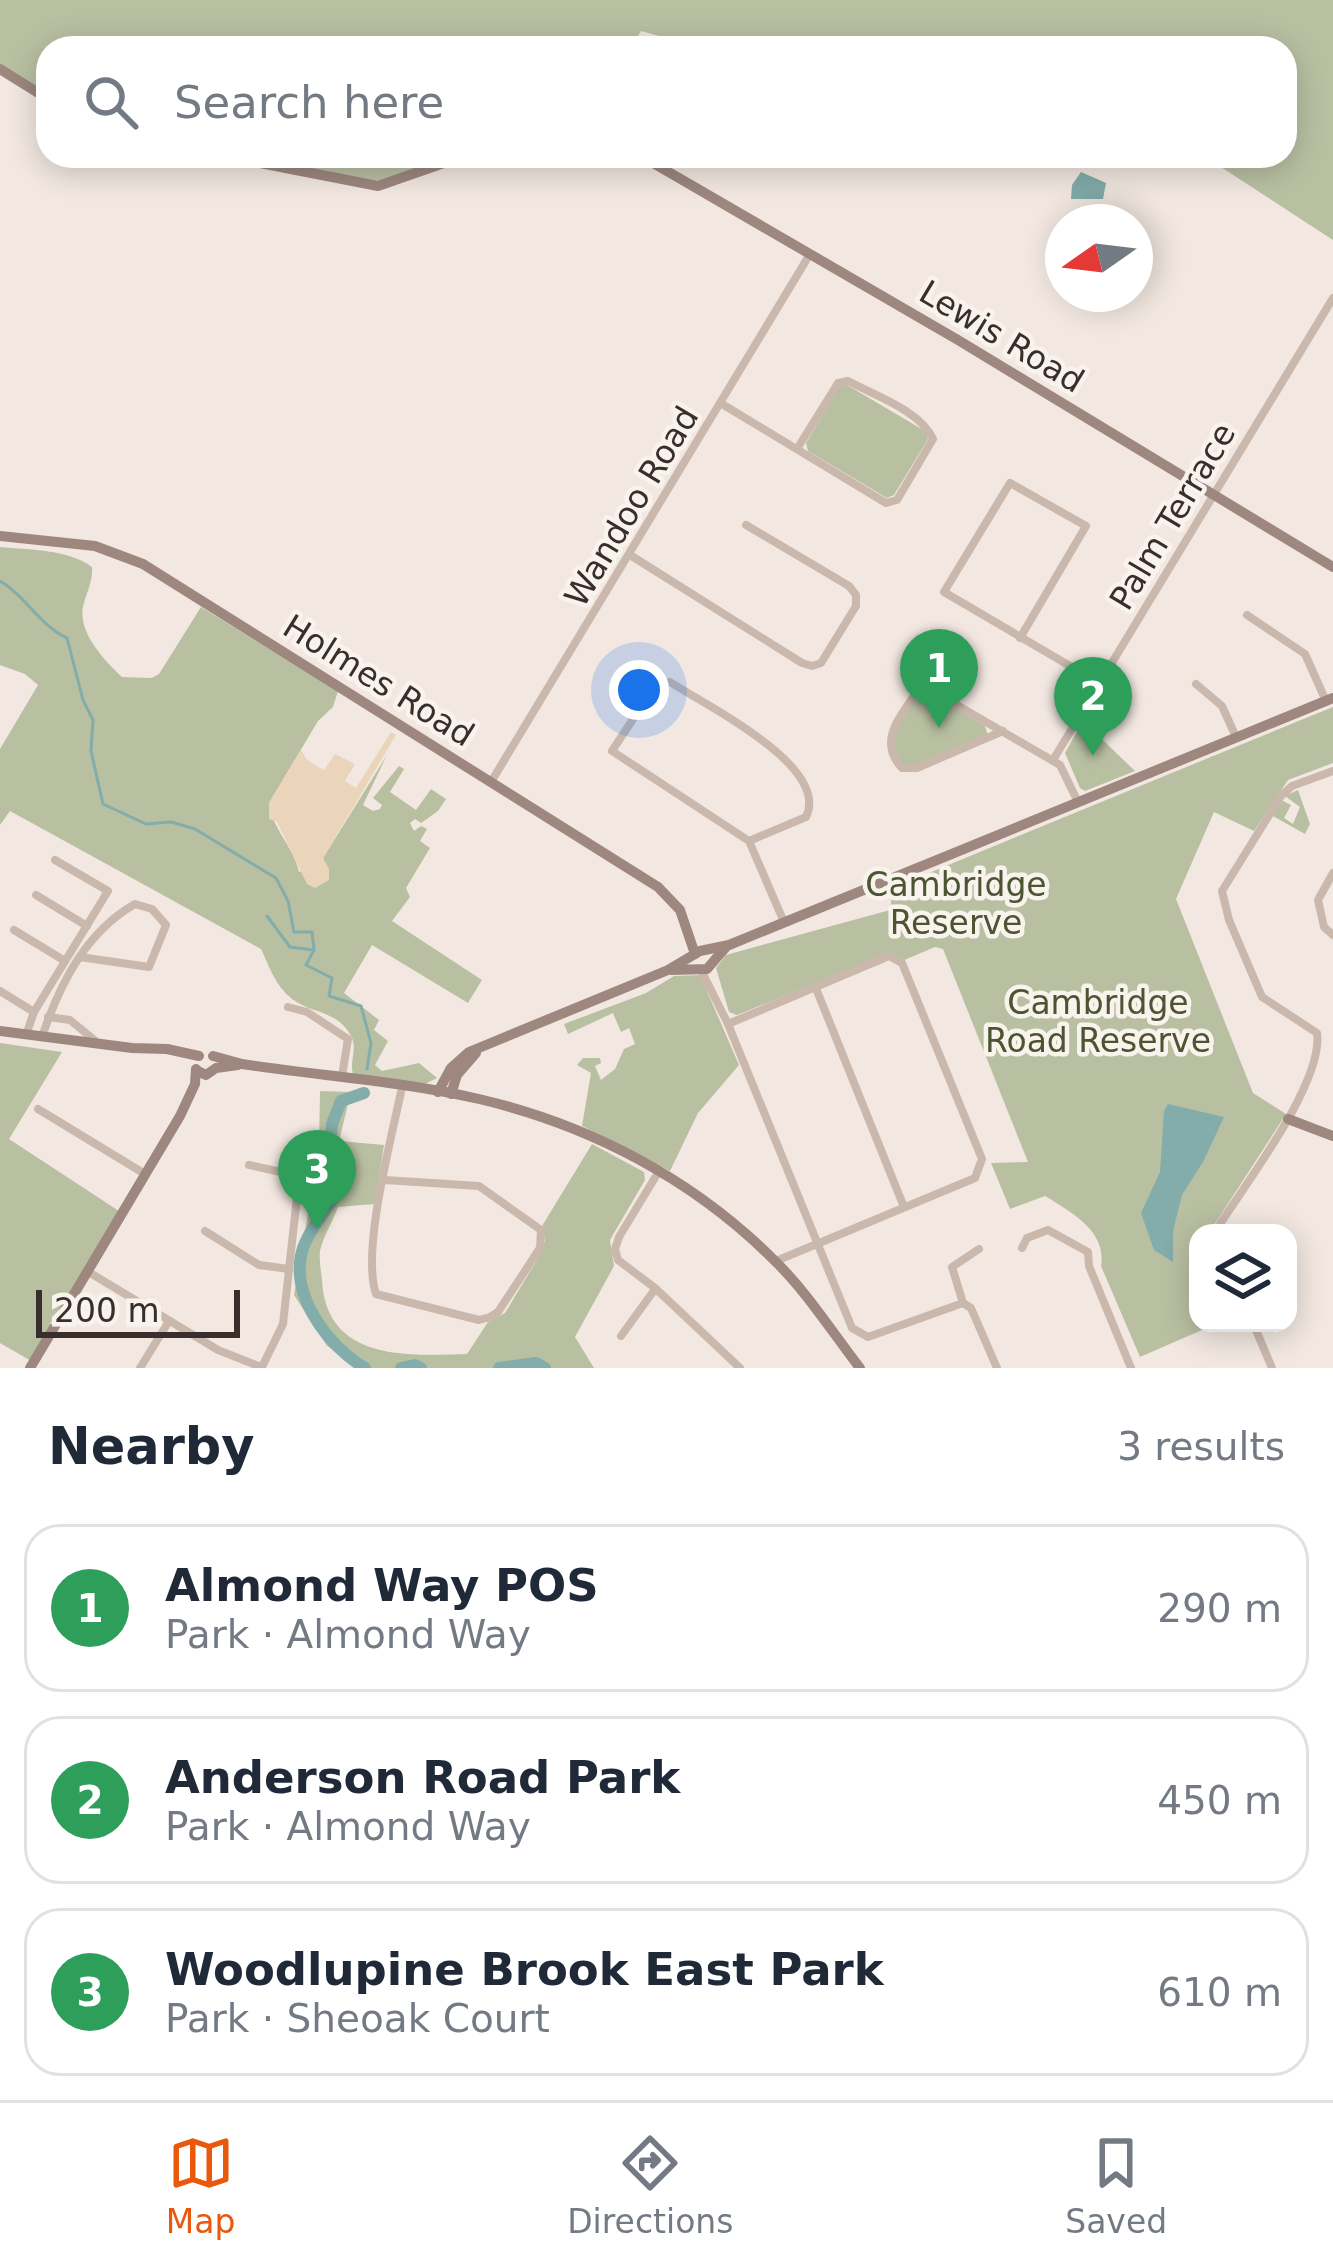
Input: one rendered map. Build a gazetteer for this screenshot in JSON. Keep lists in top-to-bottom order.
{
  "streets": {
    "street": [
      "Lewis Road",
      "Wandoo Road",
      "Palm Terrace",
      "Holmes Road"
    ]
  },
  "crossings": [
    ["Lewis Road", "Wandoo Road"],
    ["Lewis Road", "Palm Terrace"],
    ["Wandoo Road", "Holmes Road"]
  ],
  "parks": ["Cambridge Reserve", "Cambridge Road Reserve"],
  "scale_bar": "200 m",
  "north": "left",
  "page": {
    "search": "Search here",
    "pins": ["1", "2", "3"],
    "scale": "200 m",
    "heading": ["Nearby", "3 results"],
    "list": [
      {
        "mark": "1",
        "name": "Almond Way POS",
        "note": "Park · Almond Way",
        "value": "290 m"
      },
      {
        "mark": "2",
        "name": "Anderson Road Park",
        "note": "Park · Almond Way",
        "value": "450 m"
      },
      {
        "mark": "3",
        "name": "Woodlupine Brook East Park",
        "note": "Park · Sheoak Court",
        "value": "610 m"
      }
    ],
    "nav": ["Map", "Directions", "Saved"]
  }
}
